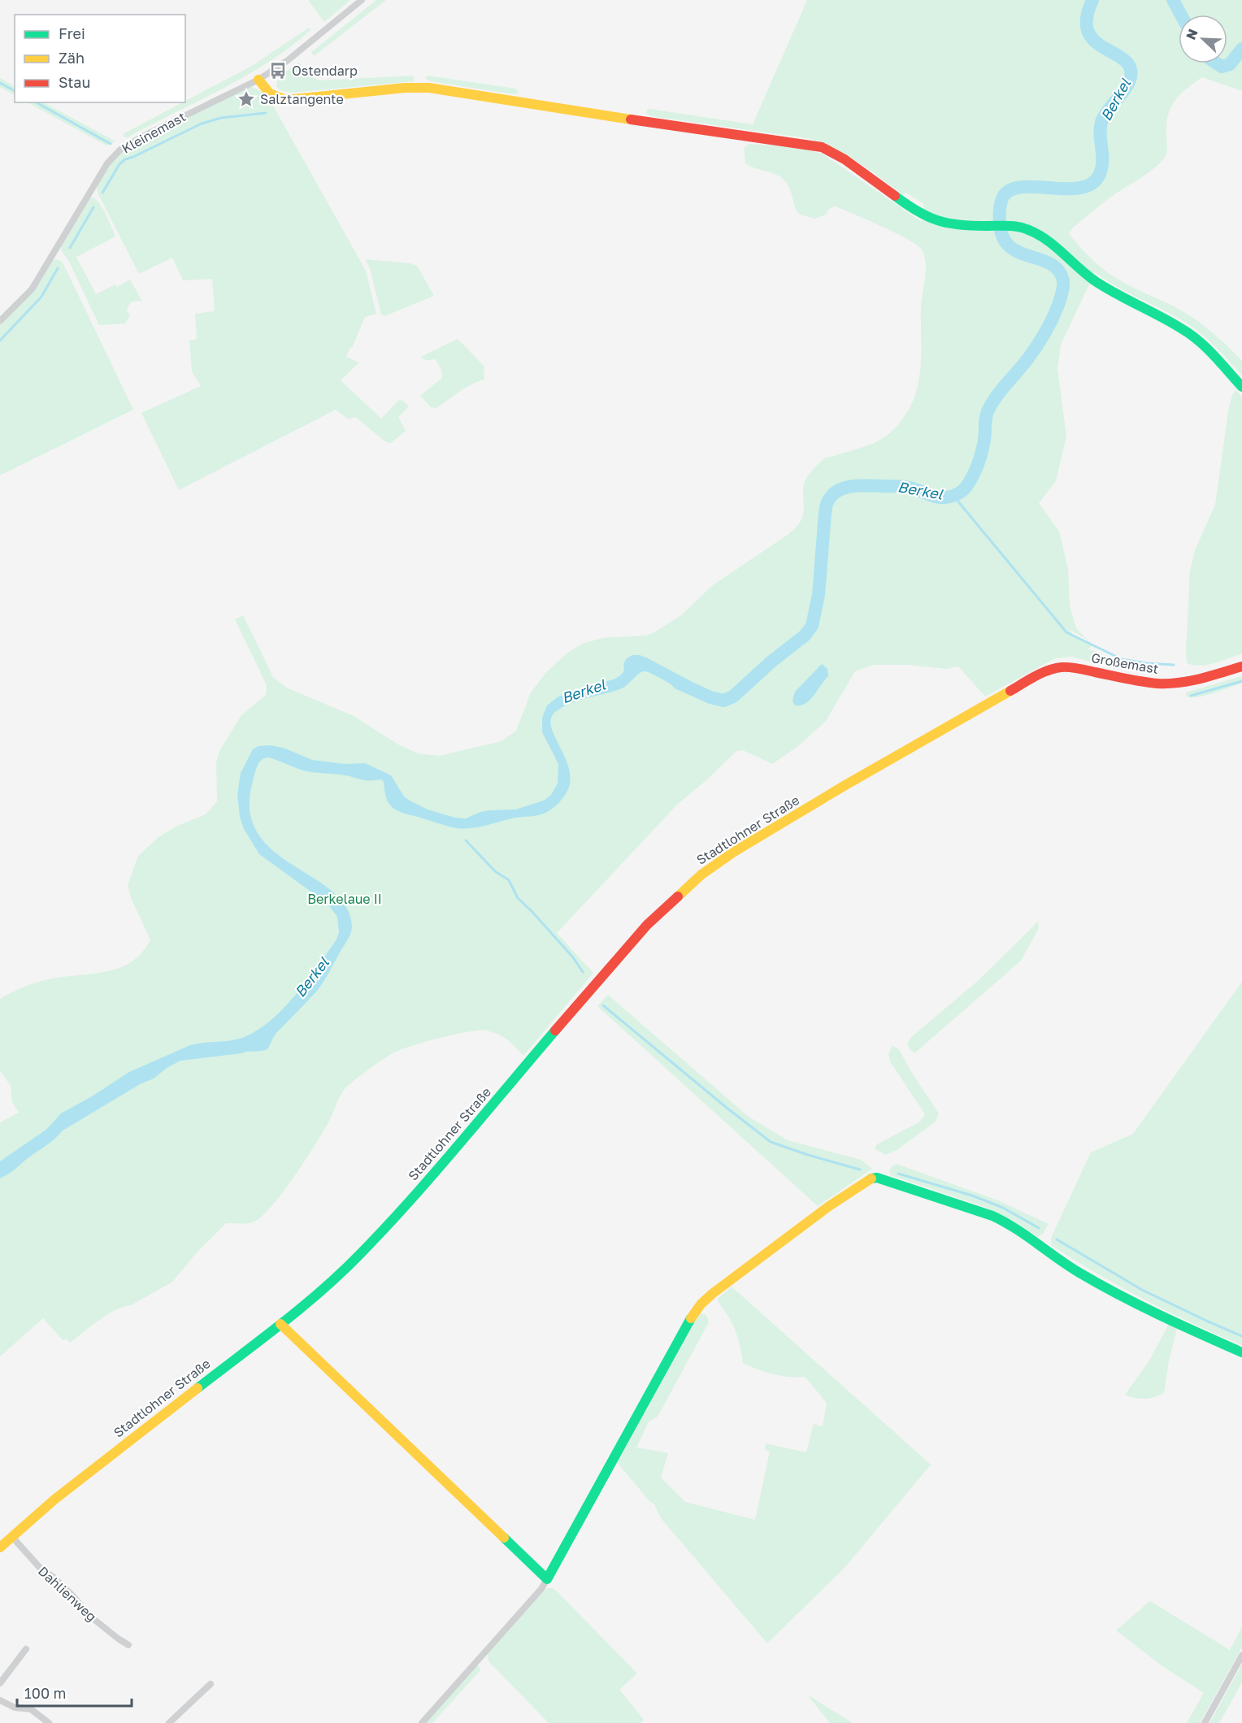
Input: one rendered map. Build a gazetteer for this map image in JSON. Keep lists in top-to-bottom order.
{
  "streets": {
    "street": [
      "Kleinemast",
      "Großemast",
      "Stadtlohner Straße",
      "Dahlienweg"
    ]
  },
  "crossings": [
    ["Großemast", "Stadtlohner Straße"],
    ["Stadtlohner Straße", "Dahlienweg"]
  ],
  "water": ["Berkel"],
  "parks": ["Berkelaue II"],
  "places": {
    "bus stop": ["Ostendarp"],
    "place": ["Salztangente"]
  },
  "legend": ["Frei", "Zäh", "Stau"],
  "scale_bar": "100 m",
  "north": "top left"
}
